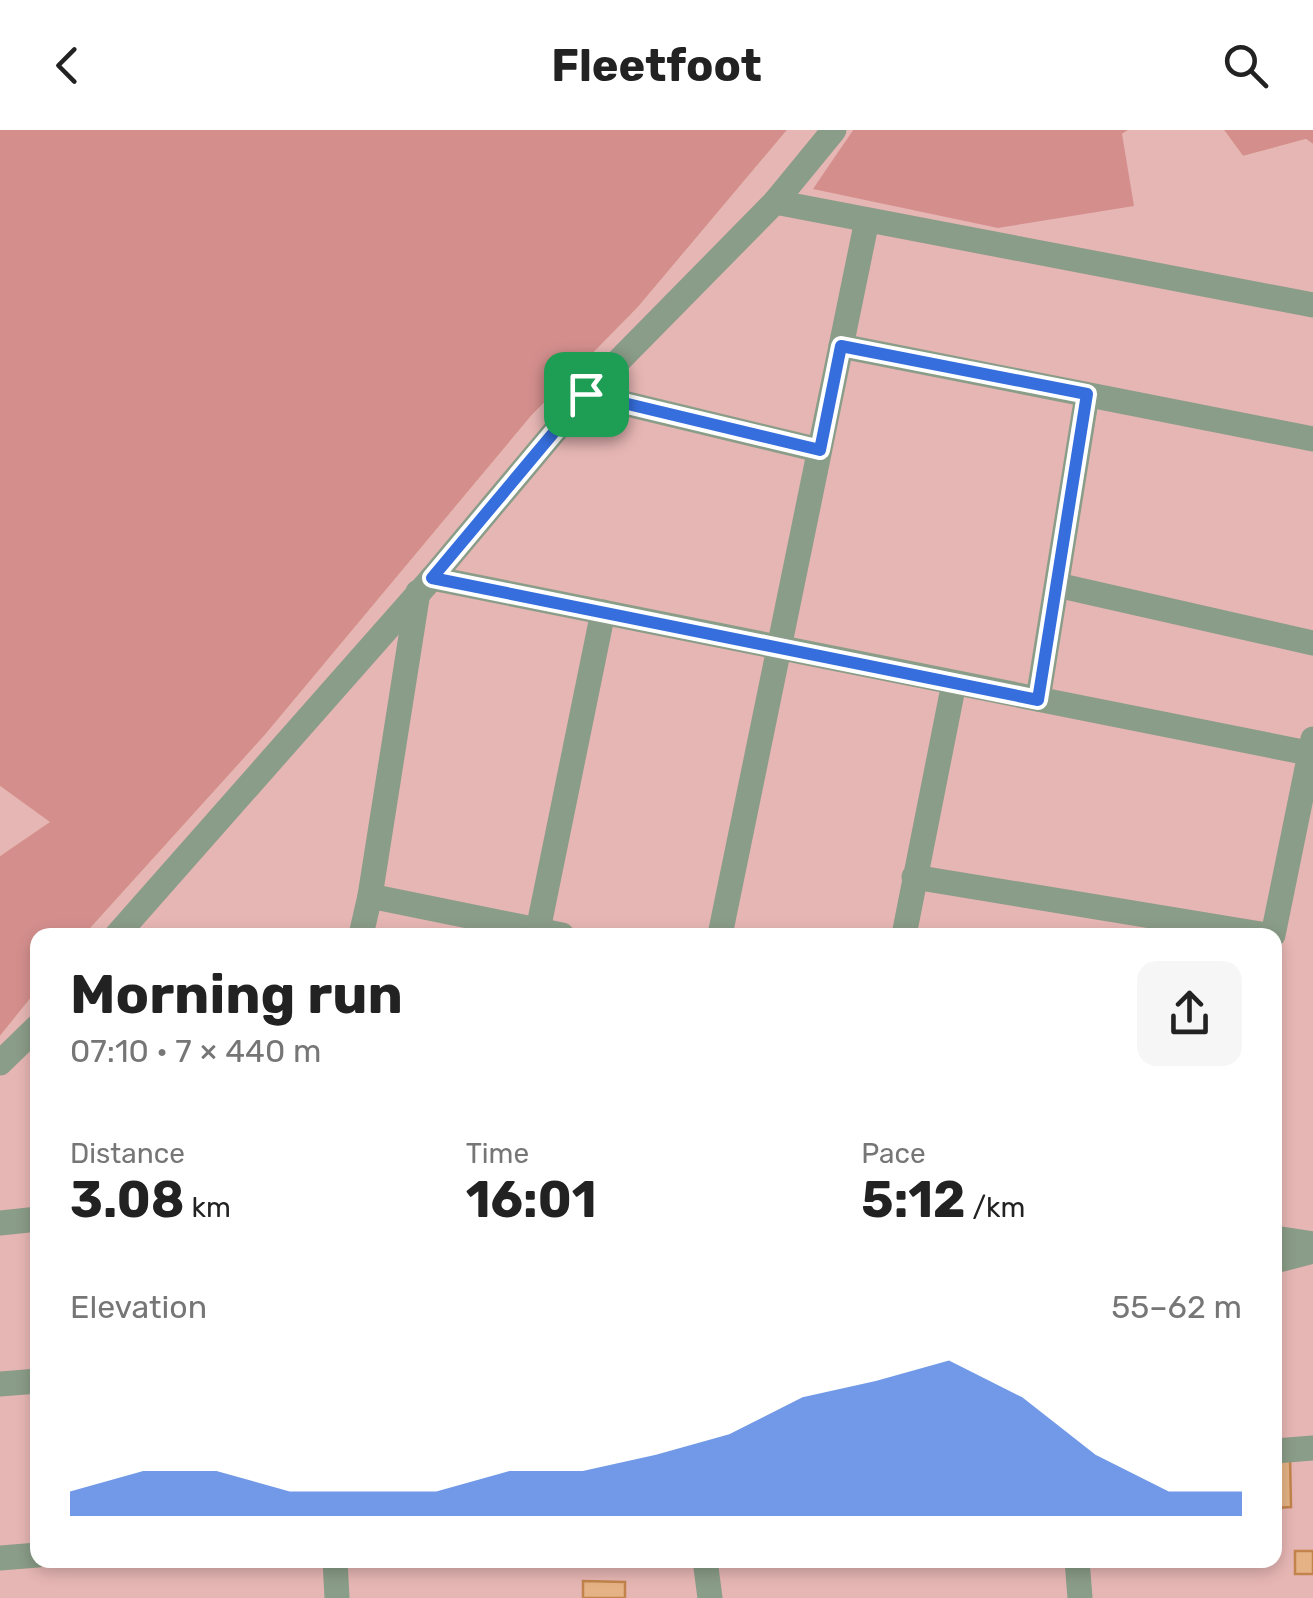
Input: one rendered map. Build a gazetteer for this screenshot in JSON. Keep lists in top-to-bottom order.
{
  "page": {
    "header": "Fleetfoot",
    "heading": ["Morning run", "07:10 · 7 × 440 m"],
    "stats": [
      ["Distance", "3.08 km"],
      ["Time", "16:01"],
      ["Pace", "5:12 /km"]
    ],
    "chart": ["Elevation", "55–62 m"]
  }
}
